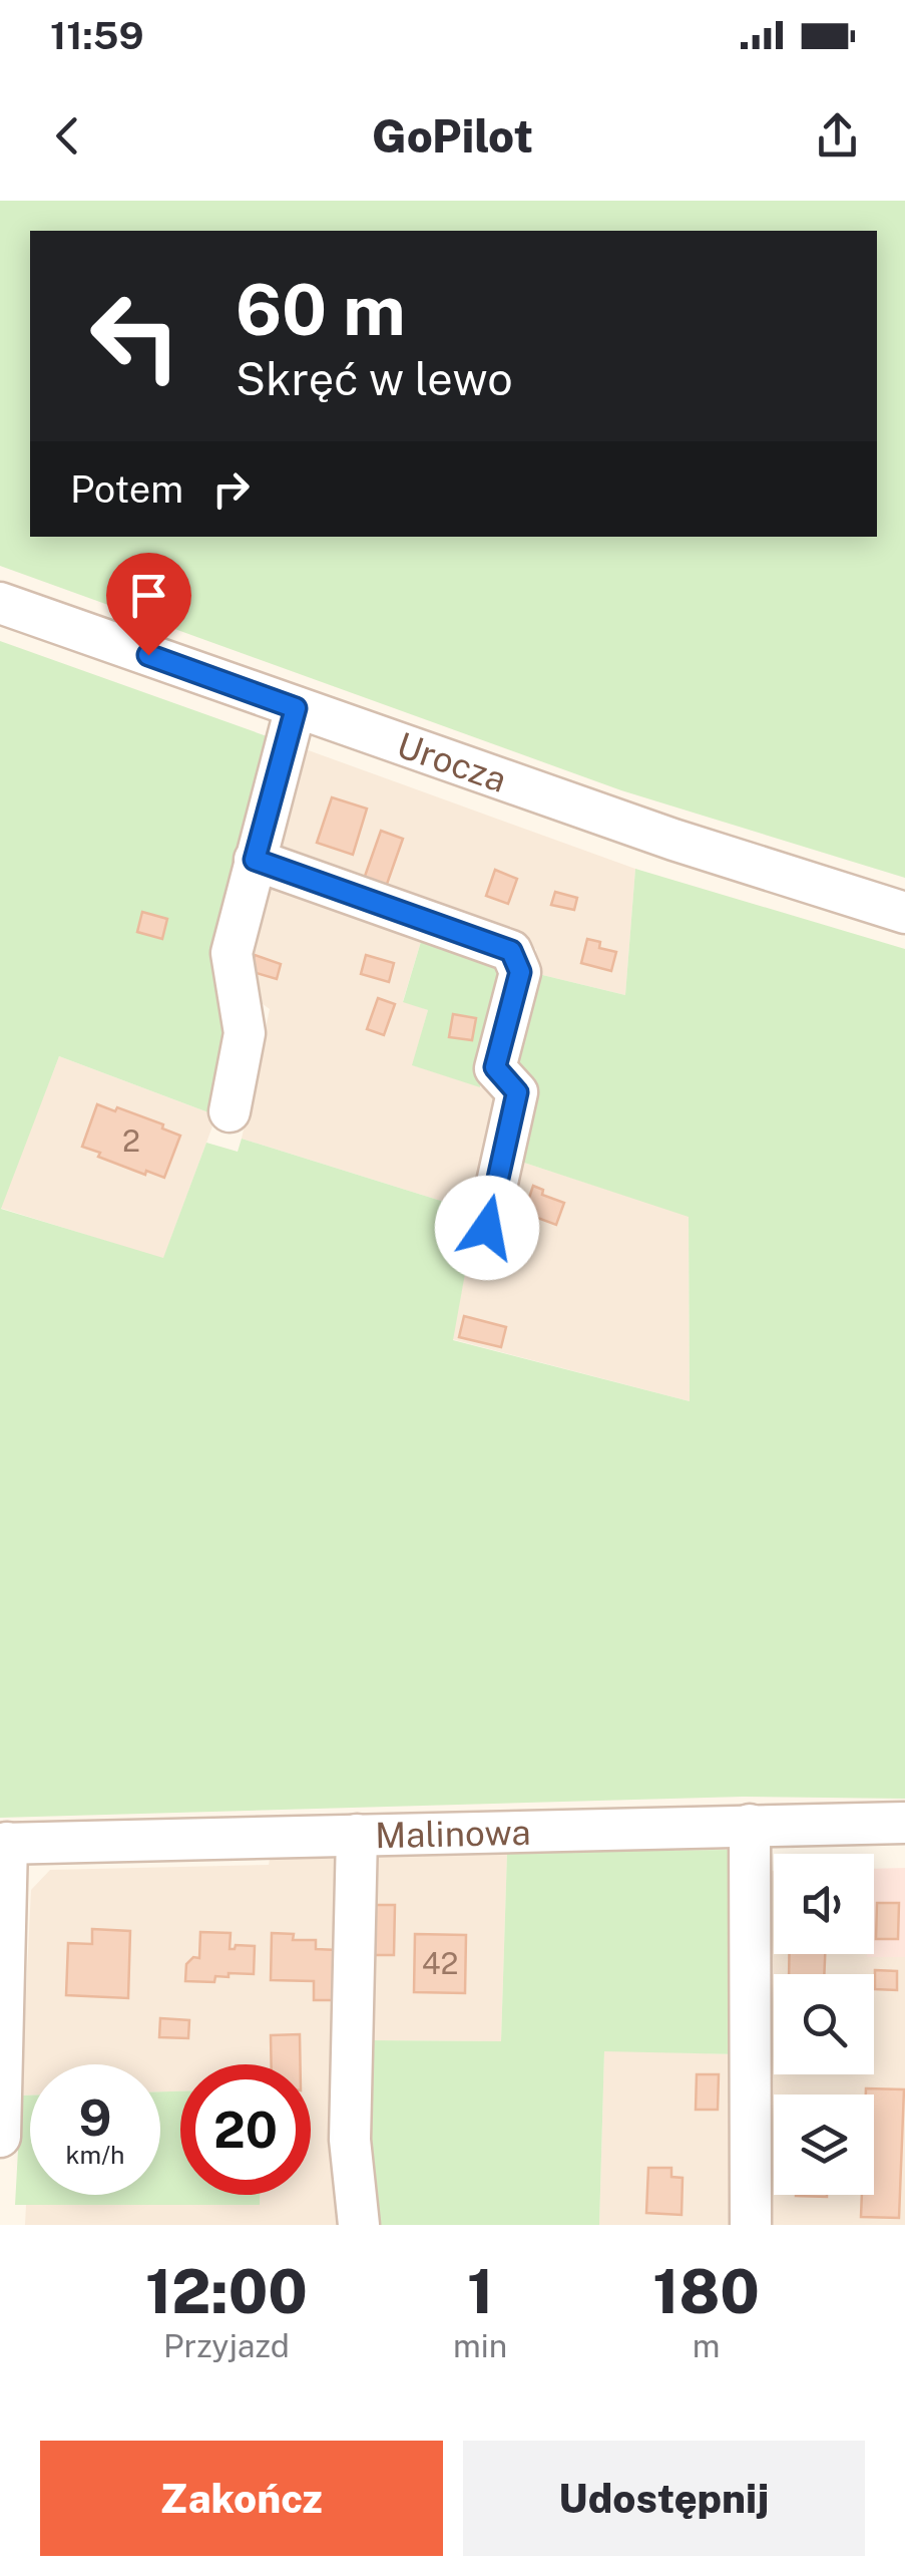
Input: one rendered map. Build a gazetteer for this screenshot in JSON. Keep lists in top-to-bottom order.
{
  "streets": {
    "street": ["Urocza", "Malinowa"]
  },
  "house_numbers": ["2", "42"],
  "page": {
    "status": "11:59",
    "header": "GoPilot",
    "turn": ["60 m", "Skręć w lewo"],
    "then": "Potem",
    "speed": "9 km/h",
    "limit": "20",
    "eta": [
      "12:00",
      "Przyjazd",
      "1",
      "min",
      "180",
      "m"
    ],
    "buttons": ["Zakończ", "Udostępnij"]
  }
}
